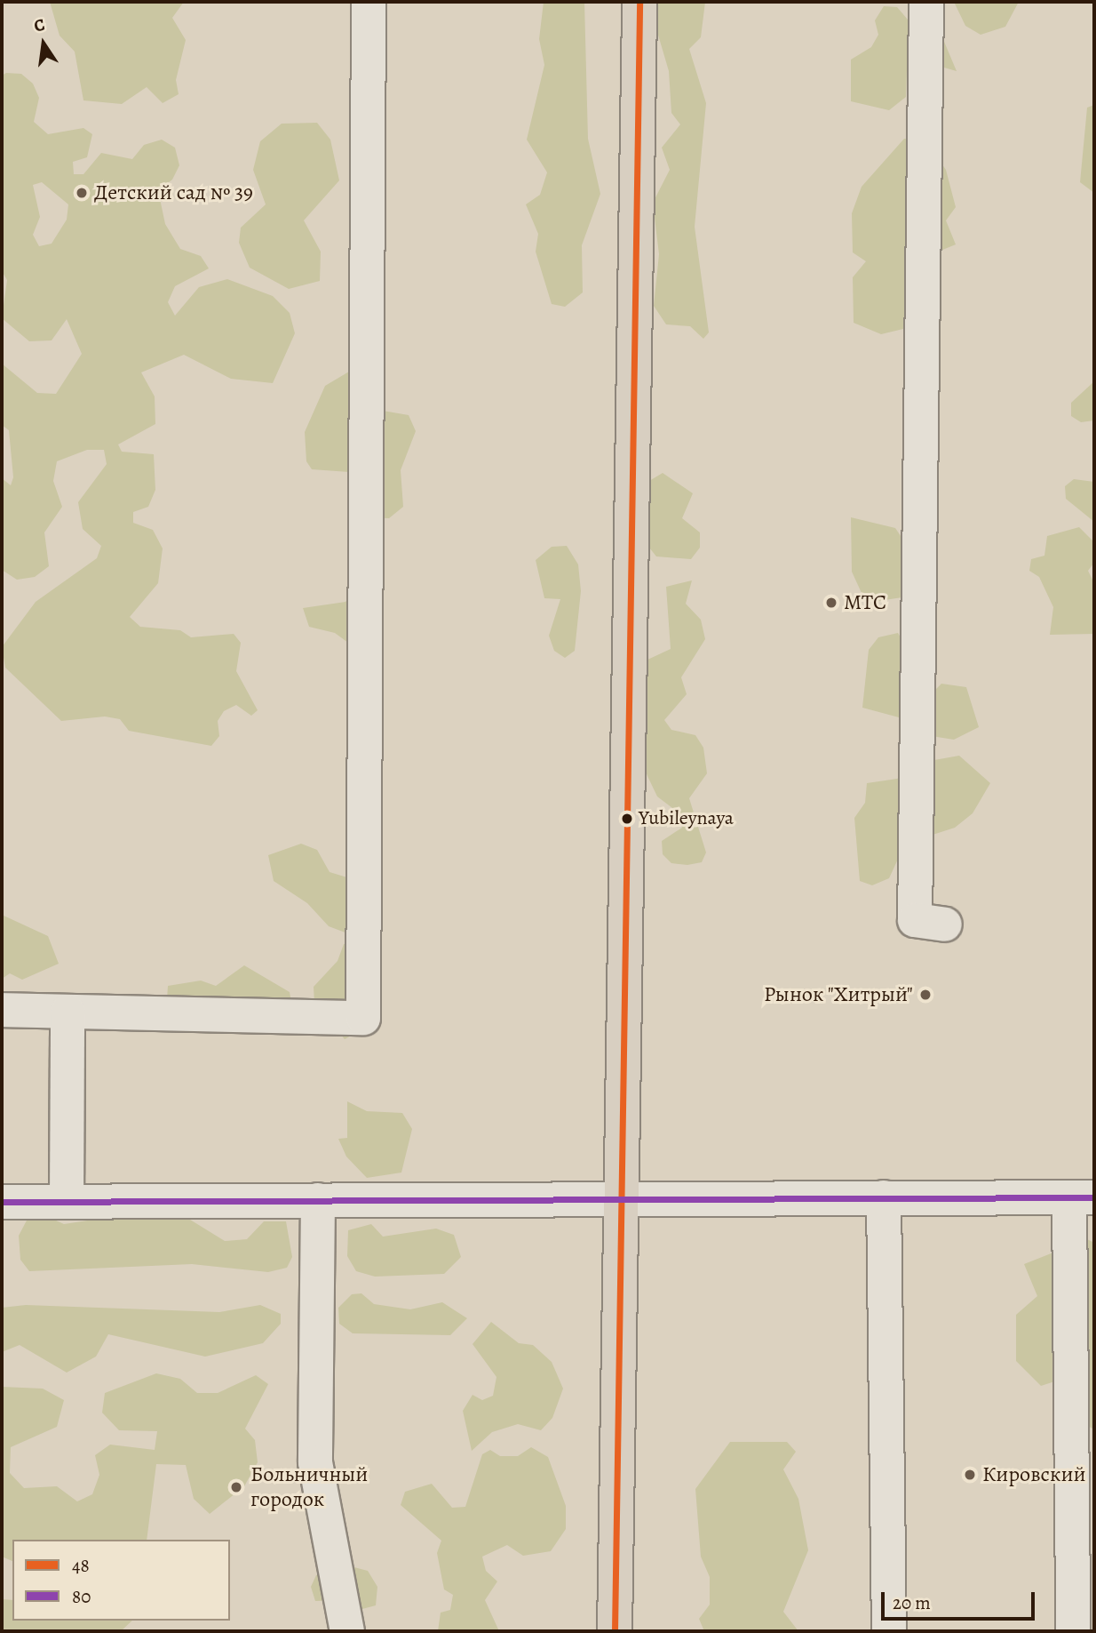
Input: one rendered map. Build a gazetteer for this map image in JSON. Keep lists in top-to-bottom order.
{
  "places": [
    "Детский сад № 39",
    "МТС",
    "Yubileynaya",
    "Рынок \"Хитрый\"",
    "Кировский",
    "Больничный городок"
  ],
  "lines": ["transit line 48", "transit line 80"],
  "legend": ["48", "80"],
  "scale_bar": "20 m",
  "north": "top"
}
